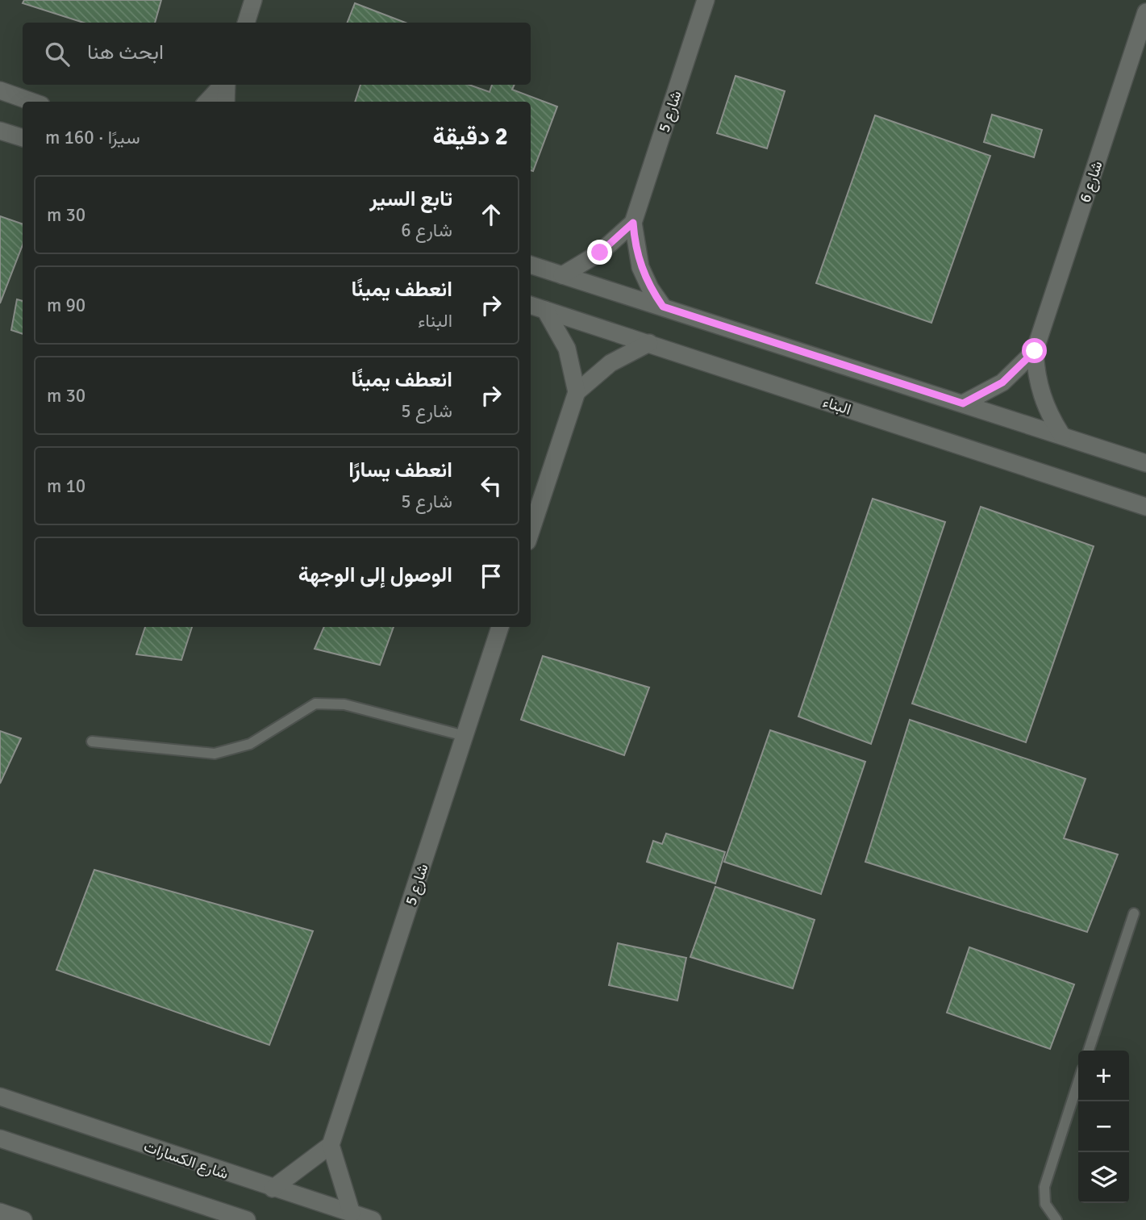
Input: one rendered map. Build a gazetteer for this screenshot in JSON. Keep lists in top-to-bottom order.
{
  "streets": {
    "street": [
      "شارع 5",
      "شارع 6",
      "البناء",
      "شارع الكسارات"
    ]
  },
  "page": {
    "search": "ابحث هنا",
    "heading": ["2 دقيقة", "سيرًا · 160 m"],
    "list": [
      ["تابع السير", "شارع 6", "30 m"],
      ["انعطف يمينًا", "البناء", "90 m"],
      ["انعطف يمينًا", "شارع 5", "30 m"],
      ["انعطف يسارًا", "شارع 5", "10 m"],
      "الوصول إلى الوجهة"
    ],
    "map_buttons": ["+", "−"]
  }
}
